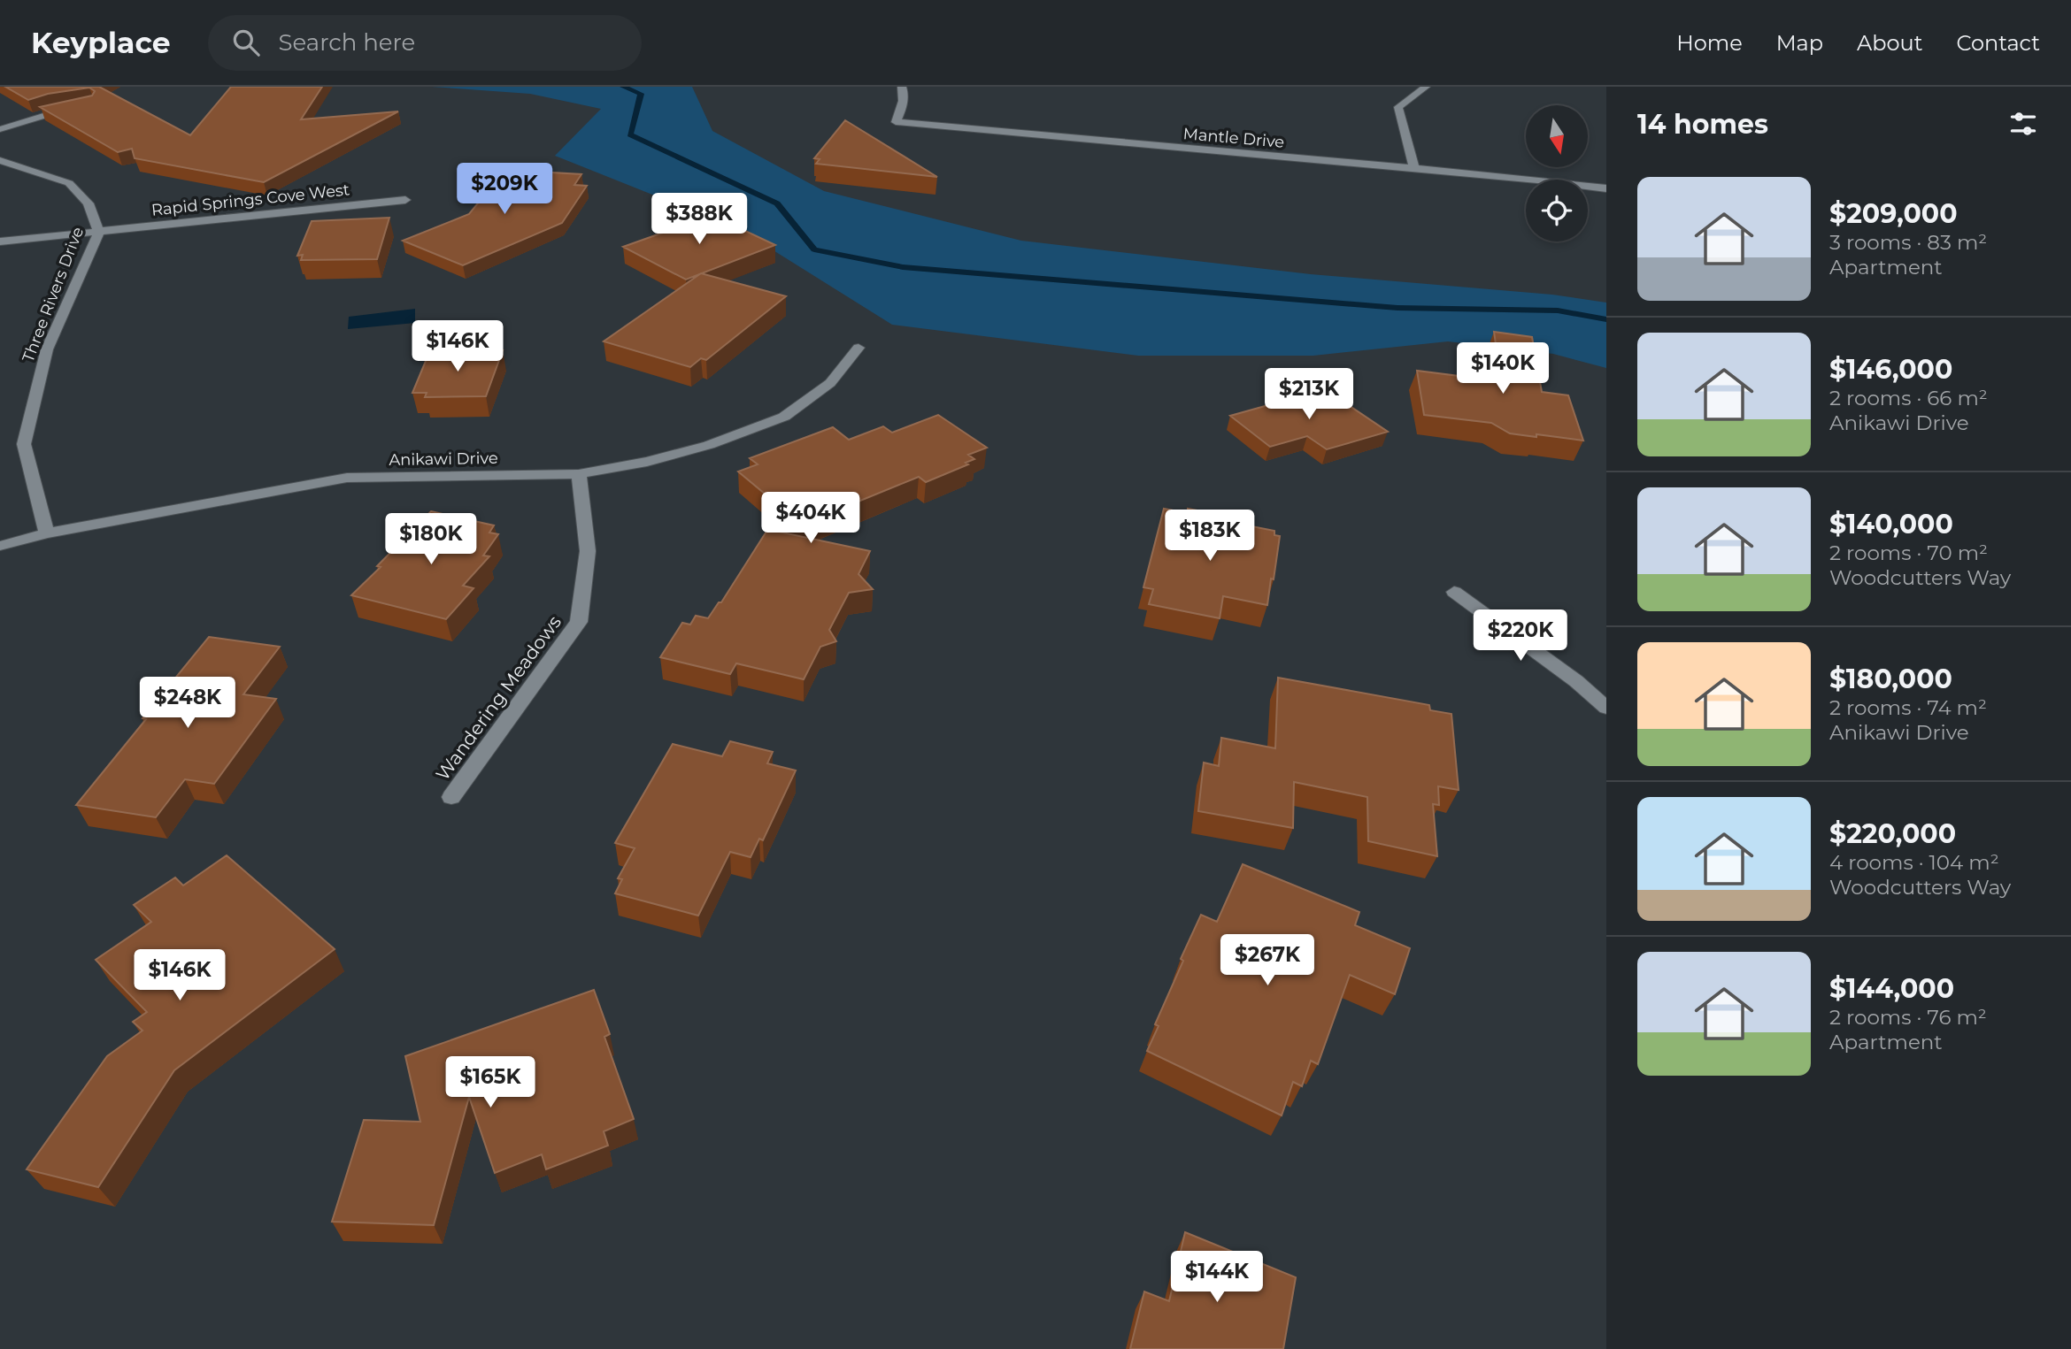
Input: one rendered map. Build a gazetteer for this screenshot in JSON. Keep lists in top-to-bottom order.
{
  "streets": {
    "street": [
      "Mantle Drive",
      "Rapid Springs Cove West",
      "Three Rivers Drive",
      "Anikawi Drive",
      "Wandering Meadows"
    ]
  },
  "crossings": [
    ["Rapid Springs Cove West", "Three Rivers Drive"],
    ["Three Rivers Drive", "Anikawi Drive"],
    ["Anikawi Drive", "Wandering Meadows"]
  ],
  "north": "bottom",
  "page": {
    "header": "Keyplace",
    "search": "Search here",
    "nav": [
      "Home",
      "Map",
      "About",
      "Contact"
    ],
    "heading": "14 homes",
    "list": [
      {
        "name": "$209,000",
        "note": "3 rooms · 83 m² · Apartment"
      },
      {
        "name": "$146,000",
        "note": "2 rooms · 66 m² · Anikawi Drive"
      },
      {
        "name": "$140,000",
        "note": "2 rooms · 70 m² · Woodcutters Way"
      },
      {
        "name": "$180,000",
        "note": "2 rooms · 74 m² · Anikawi Drive"
      },
      {
        "name": "$220,000",
        "note": "4 rooms · 104 m² · Woodcutters Way"
      },
      {
        "name": "$144,000",
        "note": "2 rooms · 76 m² · Apartment"
      }
    ],
    "price": [
      "$209K",
      "$388K",
      "$146K",
      "$140K",
      "$213K",
      "$404K",
      "$183K",
      "$180K",
      "$220K",
      "$248K",
      "$267K",
      "$146K",
      "$165K",
      "$144K"
    ]
  }
}
